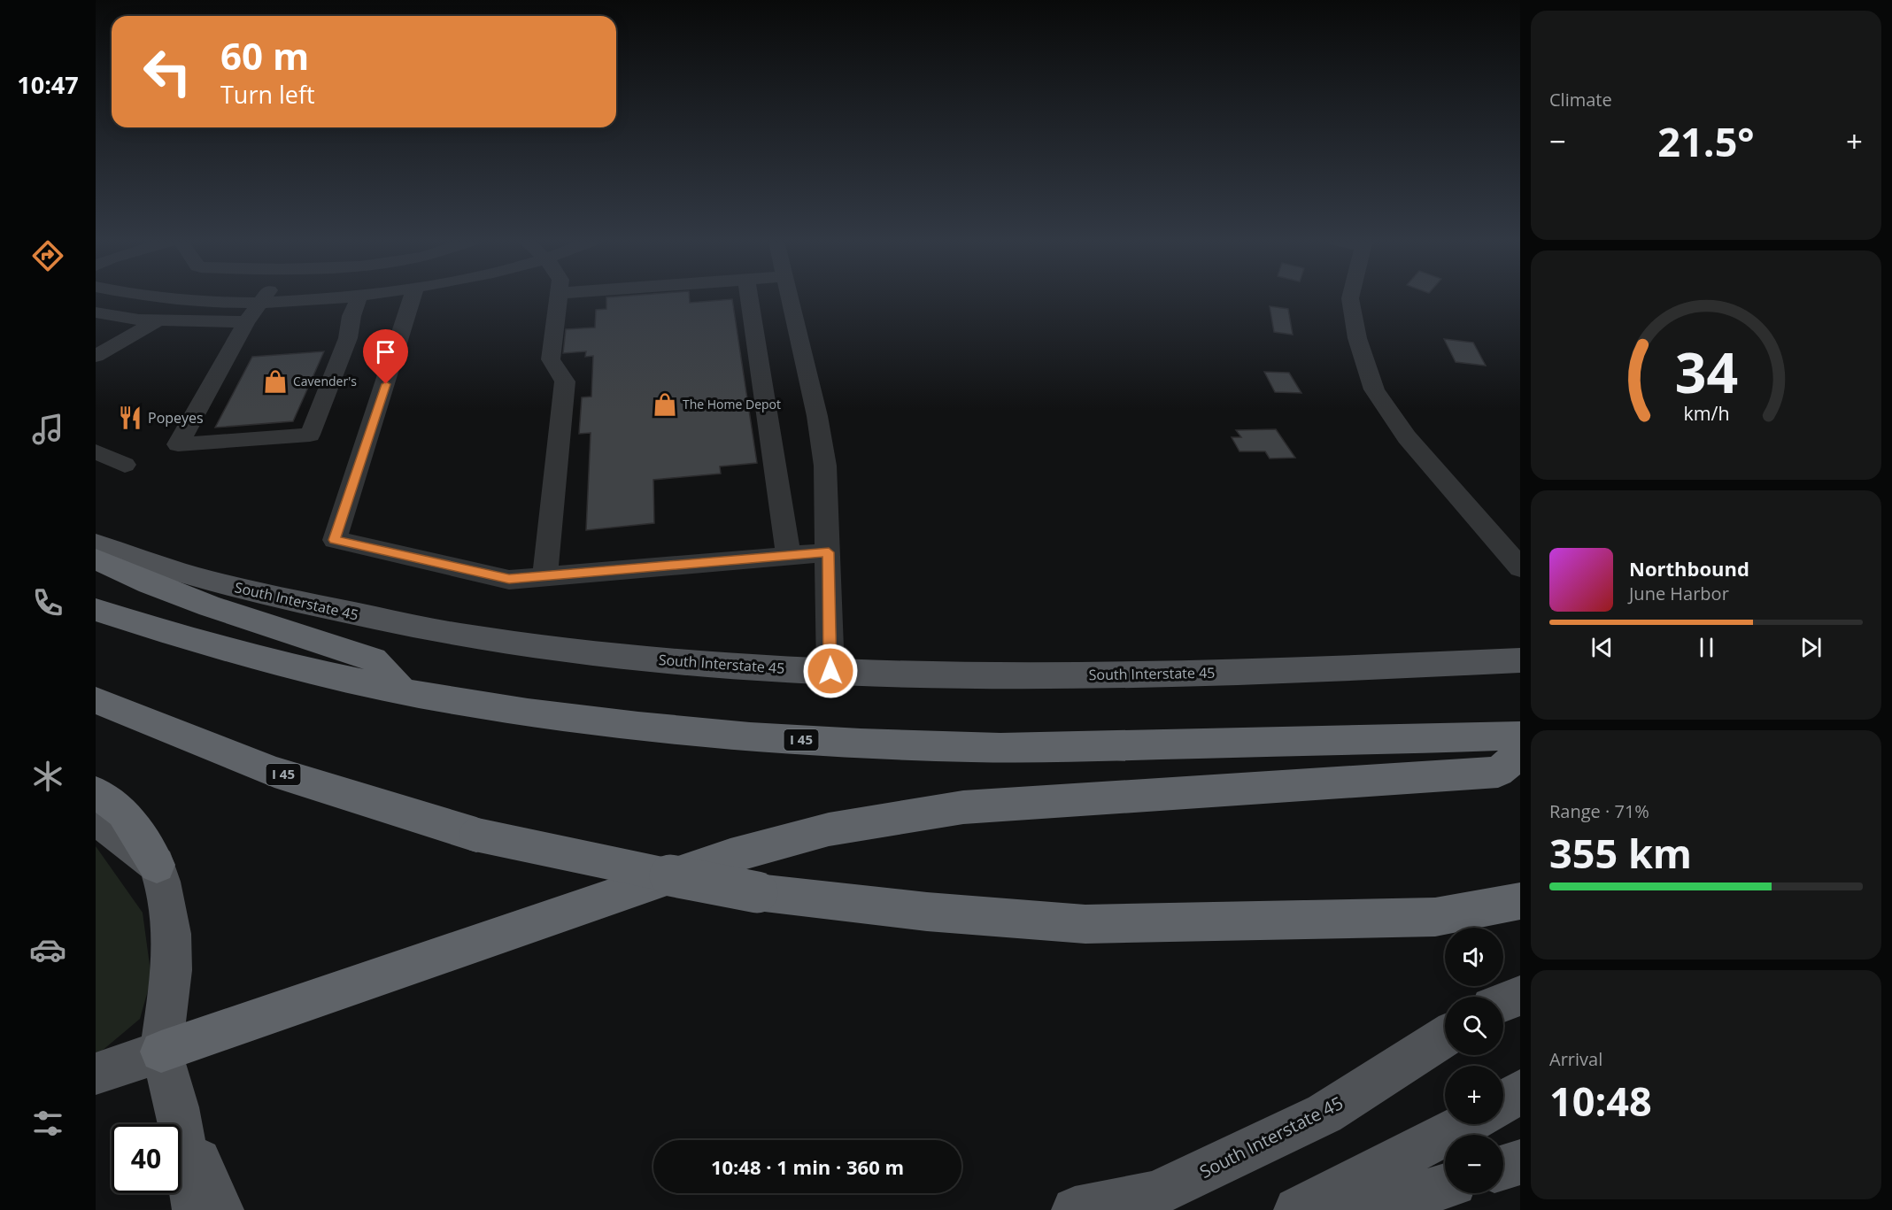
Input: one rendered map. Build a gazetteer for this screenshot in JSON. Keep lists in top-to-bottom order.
{
  "streets": {
    "highway": ["I 45"],
    "main road": ["South Interstate 45"]
  },
  "places": {
    "shop": ["Cavender's", "The Home Depot"],
    "restaurant": ["Popeyes"]
  },
  "page": {
    "tabs": "10:47",
    "tile": [
      "Climate",
      ["Range · 71%", "355 km"],
      ["Arrival", "10:48"]
    ],
    "turn": ["60 m", "Turn left"],
    "heat": ["−", "21.5°", "+"],
    "song": ["Northbound", "June Harbor"],
    "map_buttons": ["+", "−"],
    "limit": "40",
    "trip": "10:48 · 1 min · 360 m",
    "gauge": ["34", "km/h"]
  }
}
